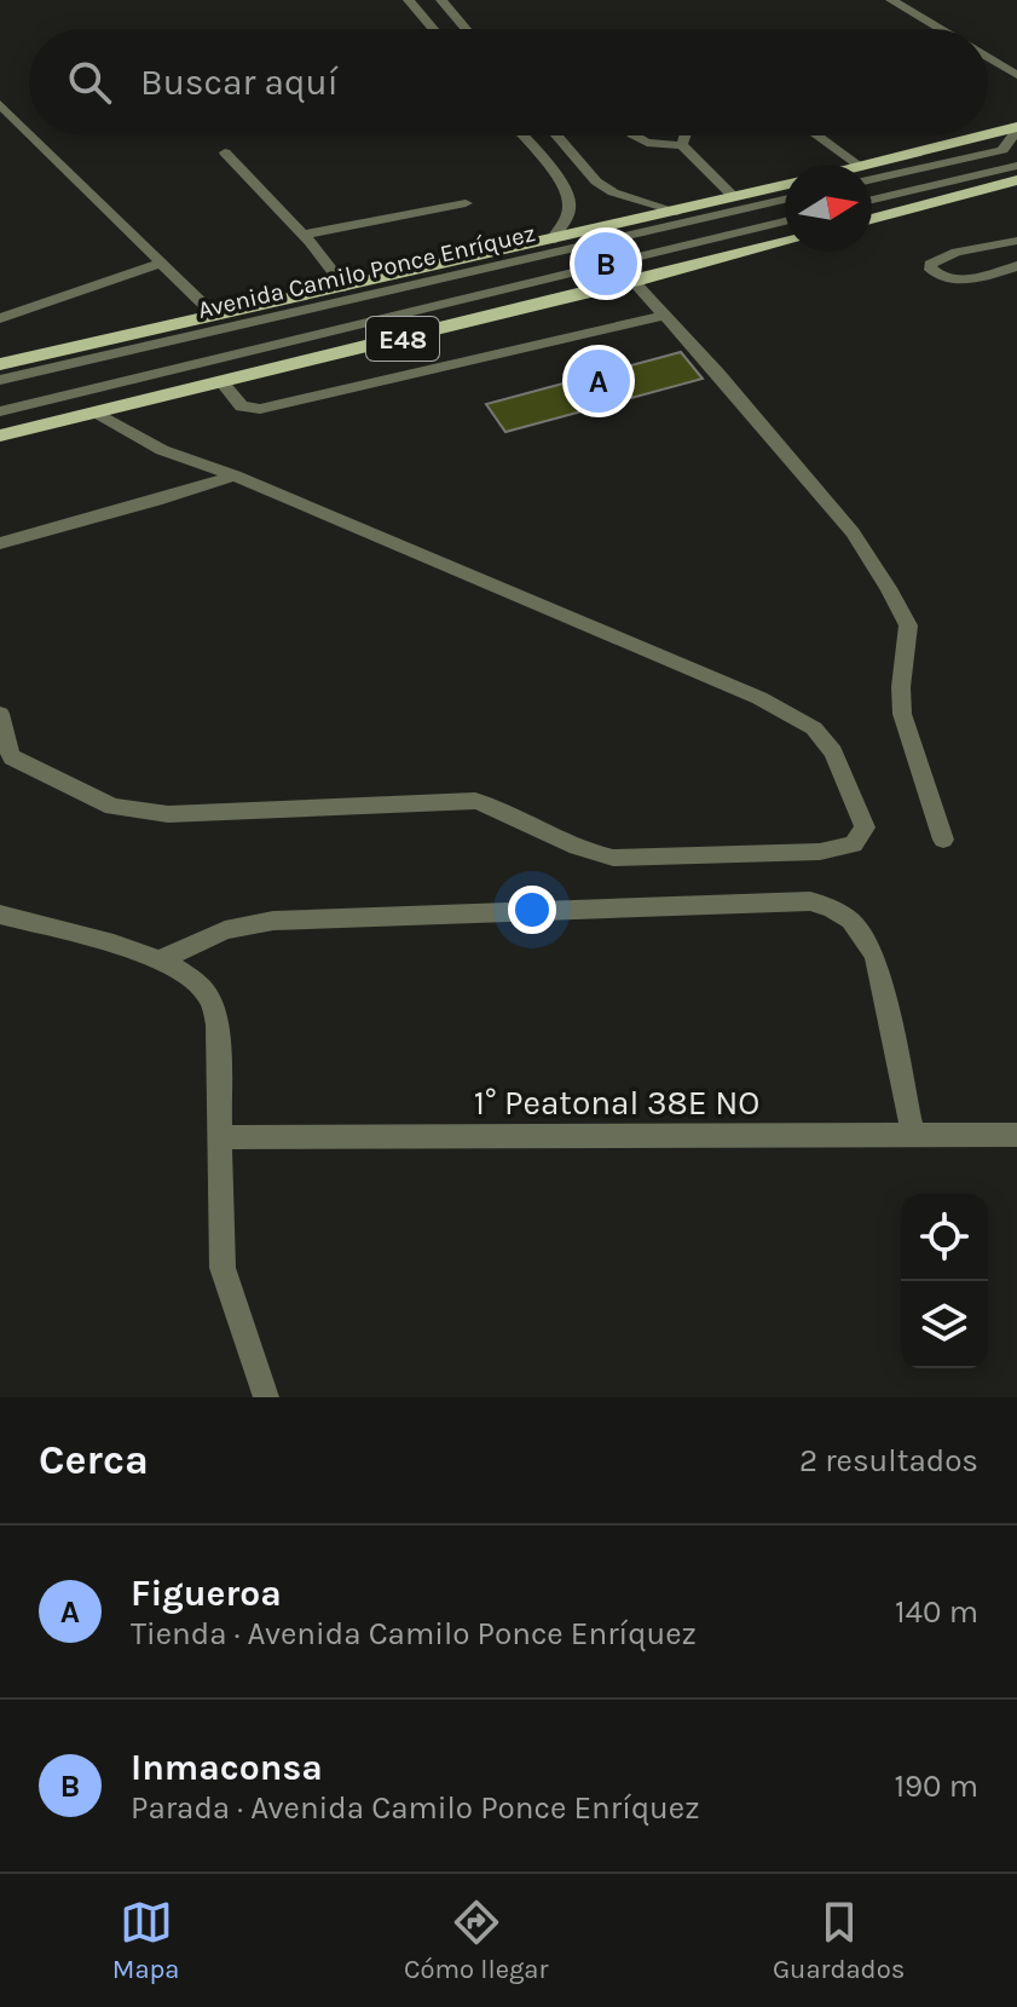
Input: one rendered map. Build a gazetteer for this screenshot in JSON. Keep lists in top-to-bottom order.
{
  "streets": {
    "main road": ["Avenida Camilo Ponce Enríquez", "E48"],
    "street": ["1° Peatonal 38E NO"]
  },
  "north": "right",
  "page": {
    "search": "Buscar aquí",
    "pins": ["B", "A"],
    "heading": ["Cerca", "2 resultados"],
    "list": [
      {
        "mark": "A",
        "name": "Figueroa",
        "note": "Tienda · Avenida Camilo Ponce Enríquez",
        "value": "140 m"
      },
      {
        "mark": "B",
        "name": "Inmaconsa",
        "note": "Parada · Avenida Camilo Ponce Enríquez",
        "value": "190 m"
      }
    ],
    "nav": ["Mapa", "Cómo llegar", "Guardados"]
  }
}
